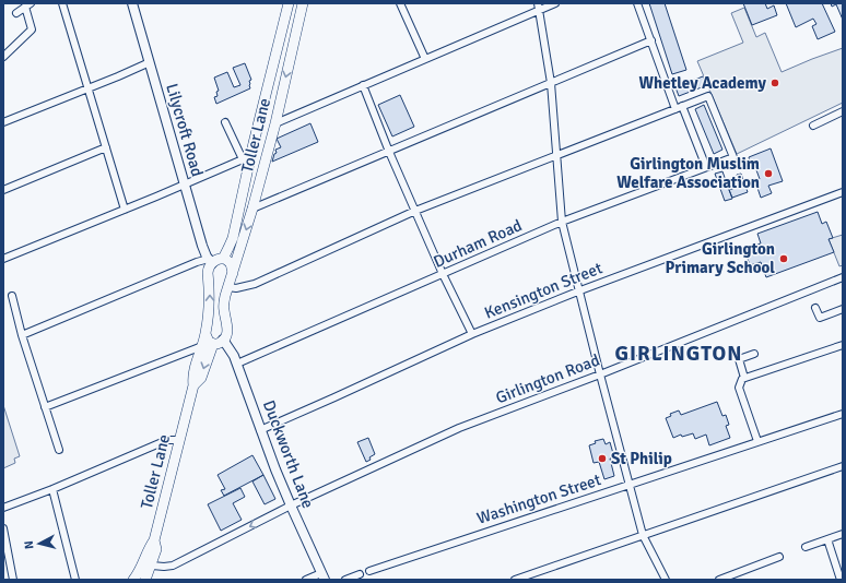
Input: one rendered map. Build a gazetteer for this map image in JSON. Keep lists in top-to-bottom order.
{
  "streets": {
    "main road": ["Toller Lane"],
    "street": [
      "Lilycroft Road",
      "Durham Road",
      "Kensington Street",
      "Girlington Road",
      "Duckworth Lane",
      "Washington Street"
    ]
  },
  "crossings": [
    ["Lilycroft Road", "Toller Lane"],
    ["Toller Lane", "Girlington Road"],
    ["Toller Lane", "Duckworth Lane"],
    ["Durham Road", "Duckworth Lane"],
    ["Kensington Street", "Duckworth Lane"],
    ["Girlington Road", "Duckworth Lane"]
  ],
  "districts": ["GIRLINGTON"],
  "places": [
    "Whetley Academy",
    "Girlington Muslim Welfare Association",
    "Girlington Primary School",
    "St Philip"
  ],
  "north": "left"
}
